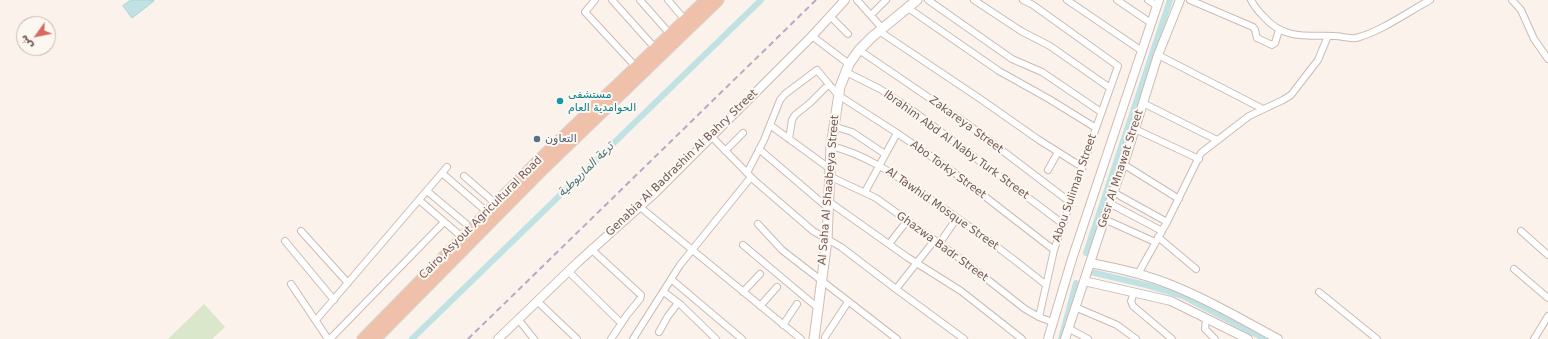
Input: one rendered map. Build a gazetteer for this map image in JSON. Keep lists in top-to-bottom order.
{
  "streets": {
    "highway": ["Cairo,Asyout Agricultural Road"],
    "main road": ["Al Saha Al Shaabeya Street"],
    "street": [
      "Zakareya Street",
      "Ibrahim Abd Al Naby Turk Street",
      "Genabia Al Badrashin Al Bahry Street",
      "Gesr Al Mnawat Street",
      "Abo Torky Street",
      "Abou Suliman Street",
      "Al Tawhid Mosque Street",
      "Ghazwa Badr Street"
    ]
  },
  "crossings": [
    ["Zakareya Street", "Abou Suliman Street"],
    ["Zakareya Street", "Al Saha Al Shaabeya Street"],
    ["Ibrahim Abd Al Naby Turk Street", "Genabia Al Badrashin Al Bahry Street"],
    ["Ibrahim Abd Al Naby Turk Street", "Abou Suliman Street"],
    ["Ibrahim Abd Al Naby Turk Street", "Al Saha Al Shaabeya Street"],
    ["Gesr Al Mnawat Street", "Ghazwa Badr Street"],
    ["Abo Torky Street", "Abou Suliman Street"],
    ["Abo Torky Street", "Al Saha Al Shaabeya Street"],
    ["Abo Torky Street", "Ghazwa Badr Street"],
    ["Abou Suliman Street", "Al Tawhid Mosque Street"],
    ["Abou Suliman Street", "Ghazwa Badr Street"],
    ["Al Saha Al Shaabeya Street", "Al Tawhid Mosque Street"],
    ["Al Saha Al Shaabeya Street", "Ghazwa Badr Street"]
  ],
  "water": ["ترعة الماريوطية"],
  "places": ["مستشفى الحوامدية العام", "التعاون"],
  "north": "bottom left"
}
